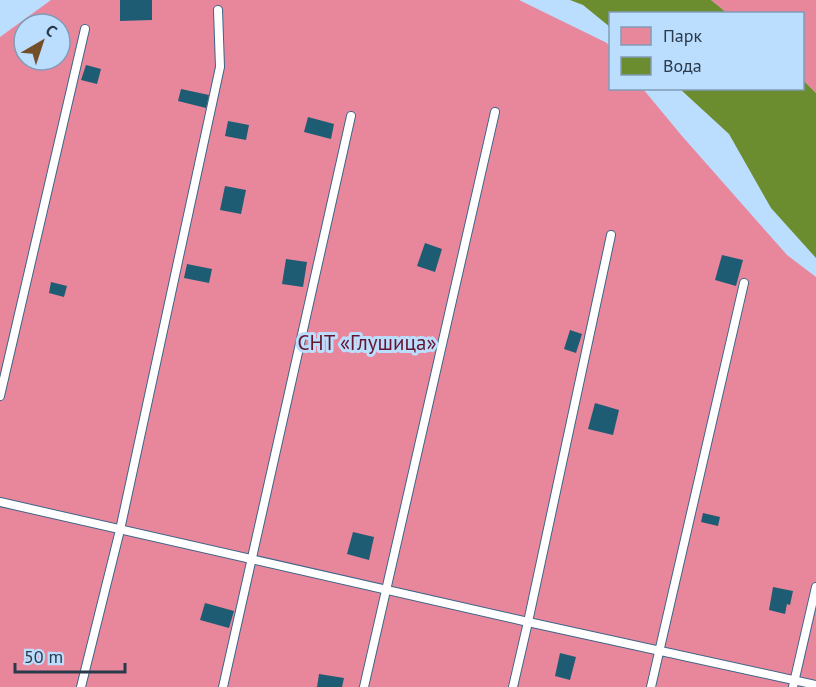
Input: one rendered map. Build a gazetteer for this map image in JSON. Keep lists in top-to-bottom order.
{
  "parks": ["СНТ «Глушица»"],
  "legend": ["Парк", "Вода"],
  "scale_bar": "50 m",
  "north": "top right"
}
